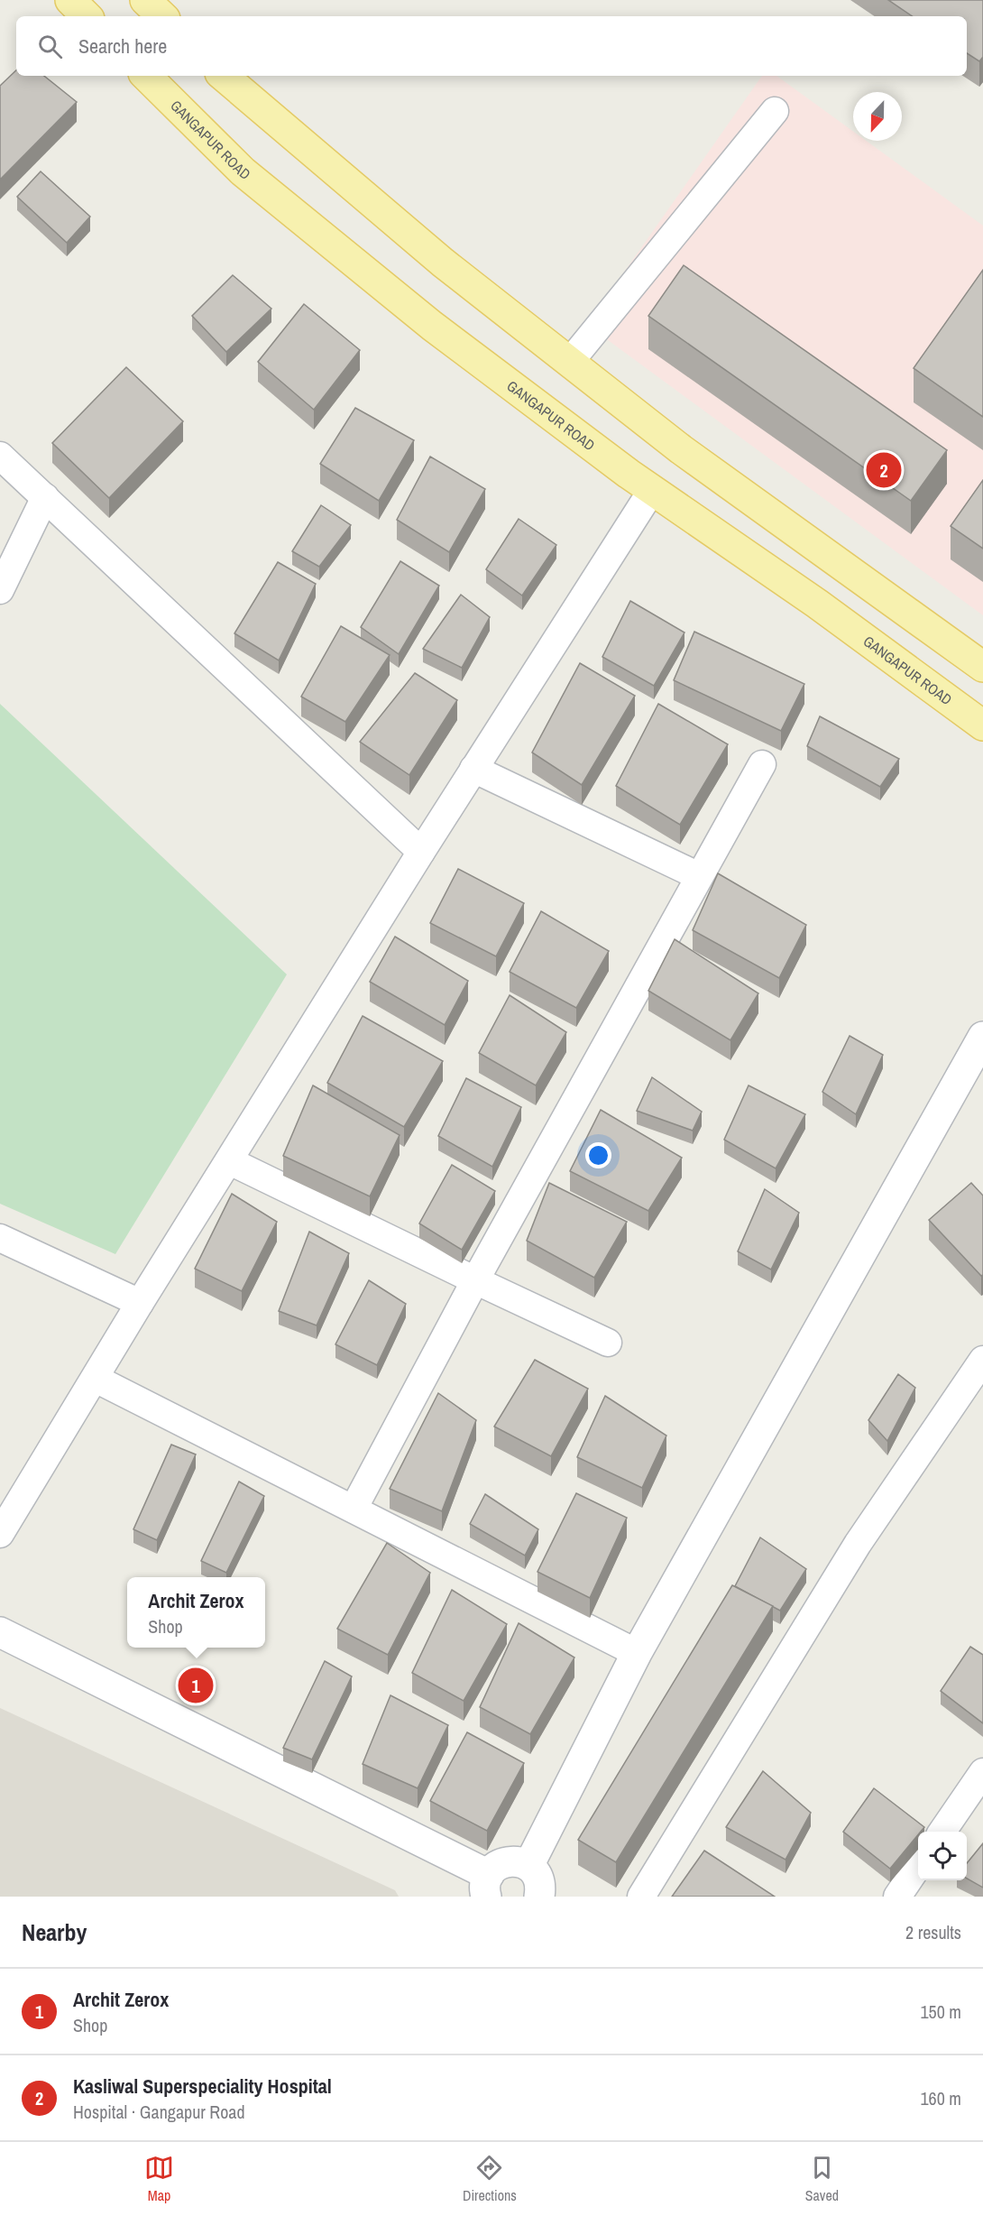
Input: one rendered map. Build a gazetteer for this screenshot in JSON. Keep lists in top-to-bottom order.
{
  "streets": {
    "main road": ["GANGAPUR ROAD"]
  },
  "north": "bottom",
  "page": {
    "search": "Search here",
    "pins": ["2", "1"],
    "popup": ["Archit Zerox", "Shop"],
    "heading": ["Nearby", "2 results"],
    "list": [
      {
        "mark": "1",
        "name": "Archit Zerox",
        "note": "Shop",
        "value": "150 m"
      },
      {
        "mark": "2",
        "name": "Kasliwal Superspeciality Hospital",
        "note": "Hospital · Gangapur Road",
        "value": "160 m"
      }
    ],
    "nav": ["Map", "Directions", "Saved"]
  }
}
